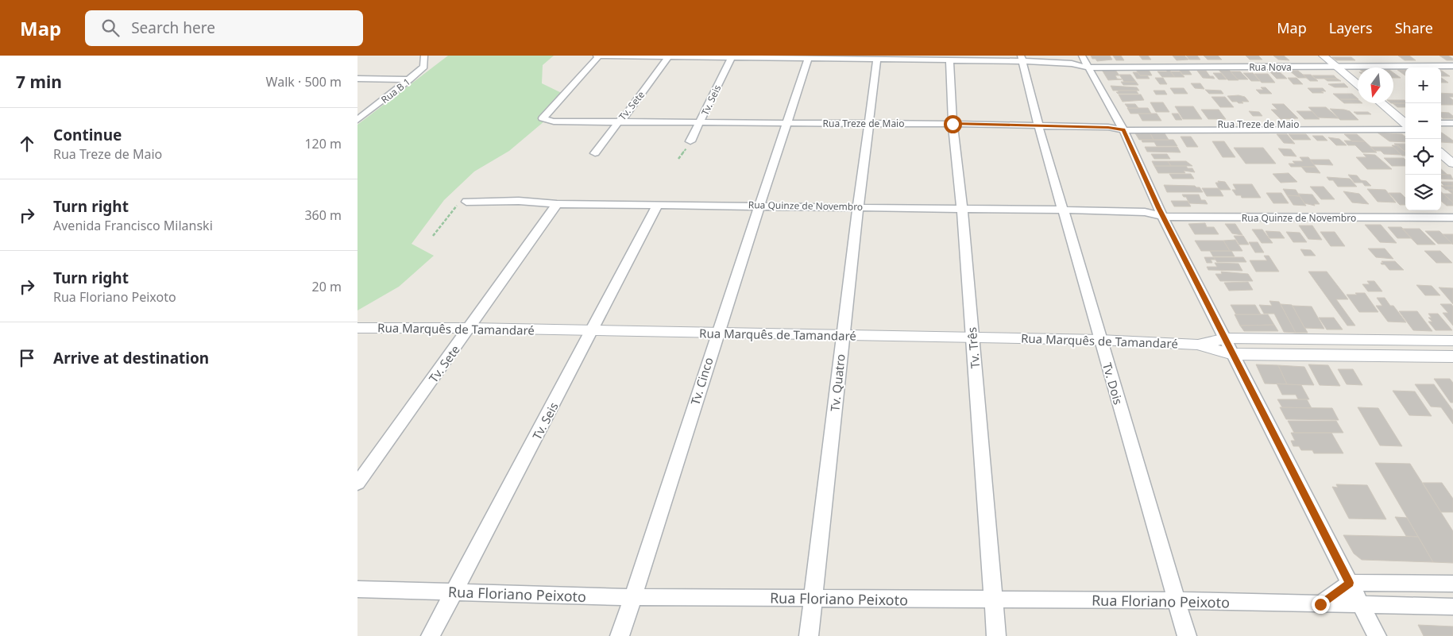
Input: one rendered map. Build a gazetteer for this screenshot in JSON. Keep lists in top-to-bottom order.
{
  "streets": {
    "street": [
      "Rua Nova",
      "Rua B 1",
      "Tv. Seis",
      "Tv. Sete",
      "Rua Treze de Maio",
      "Rua Quinze de Novembro",
      "Rua Marquês de Tamandaré",
      "Tv. Três",
      "Tv. Cinco",
      "Tv. Quatro",
      "Tv. Dois",
      "Rua Floriano Peixoto"
    ]
  },
  "crossings": [
    ["Rua Nova", "Tv. Seis"],
    ["Rua Nova", "Tv. Sete"],
    ["Rua Nova", "Rua Treze de Maio"],
    ["Rua Nova", "Tv. Três"],
    ["Rua Nova", "Tv. Cinco"],
    ["Rua Nova", "Tv. Quatro"],
    ["Rua Nova", "Tv. Dois"],
    ["Tv. Seis", "Rua Treze de Maio"],
    ["Tv. Seis", "Rua Quinze de Novembro"],
    ["Tv. Seis", "Rua Marquês de Tamandaré"],
    ["Tv. Seis", "Rua Floriano Peixoto"],
    ["Tv. Sete", "Rua Treze de Maio"],
    ["Tv. Sete", "Rua Quinze de Novembro"],
    ["Tv. Sete", "Rua Marquês de Tamandaré"],
    ["Rua Treze de Maio", "Tv. Três"],
    ["Rua Treze de Maio", "Tv. Cinco"],
    ["Rua Treze de Maio", "Tv. Quatro"],
    ["Rua Treze de Maio", "Tv. Dois"],
    ["Rua Quinze de Novembro", "Tv. Três"],
    ["Rua Quinze de Novembro", "Tv. Cinco"],
    ["Rua Quinze de Novembro", "Tv. Quatro"],
    ["Rua Quinze de Novembro", "Tv. Dois"],
    ["Rua Marquês de Tamandaré", "Tv. Três"],
    ["Rua Marquês de Tamandaré", "Tv. Cinco"],
    ["Rua Marquês de Tamandaré", "Tv. Quatro"],
    ["Rua Marquês de Tamandaré", "Tv. Dois"],
    ["Tv. Três", "Rua Floriano Peixoto"],
    ["Tv. Cinco", "Rua Floriano Peixoto"],
    ["Tv. Quatro", "Rua Floriano Peixoto"],
    ["Tv. Dois", "Rua Floriano Peixoto"]
  ],
  "north": "bottom",
  "page": {
    "header": "Map",
    "search": "Search here",
    "nav": ["Map", "Layers", "Share"],
    "heading": ["7 min", "Walk · 500 m"],
    "map_buttons": ["+", "−"],
    "list": [
      ["Continue", "Rua Treze de Maio", "120 m"],
      ["Turn right", "Avenida Francisco Milanski", "360 m"],
      ["Turn right", "Rua Floriano Peixoto", "20 m"],
      "Arrive at destination"
    ]
  }
}
